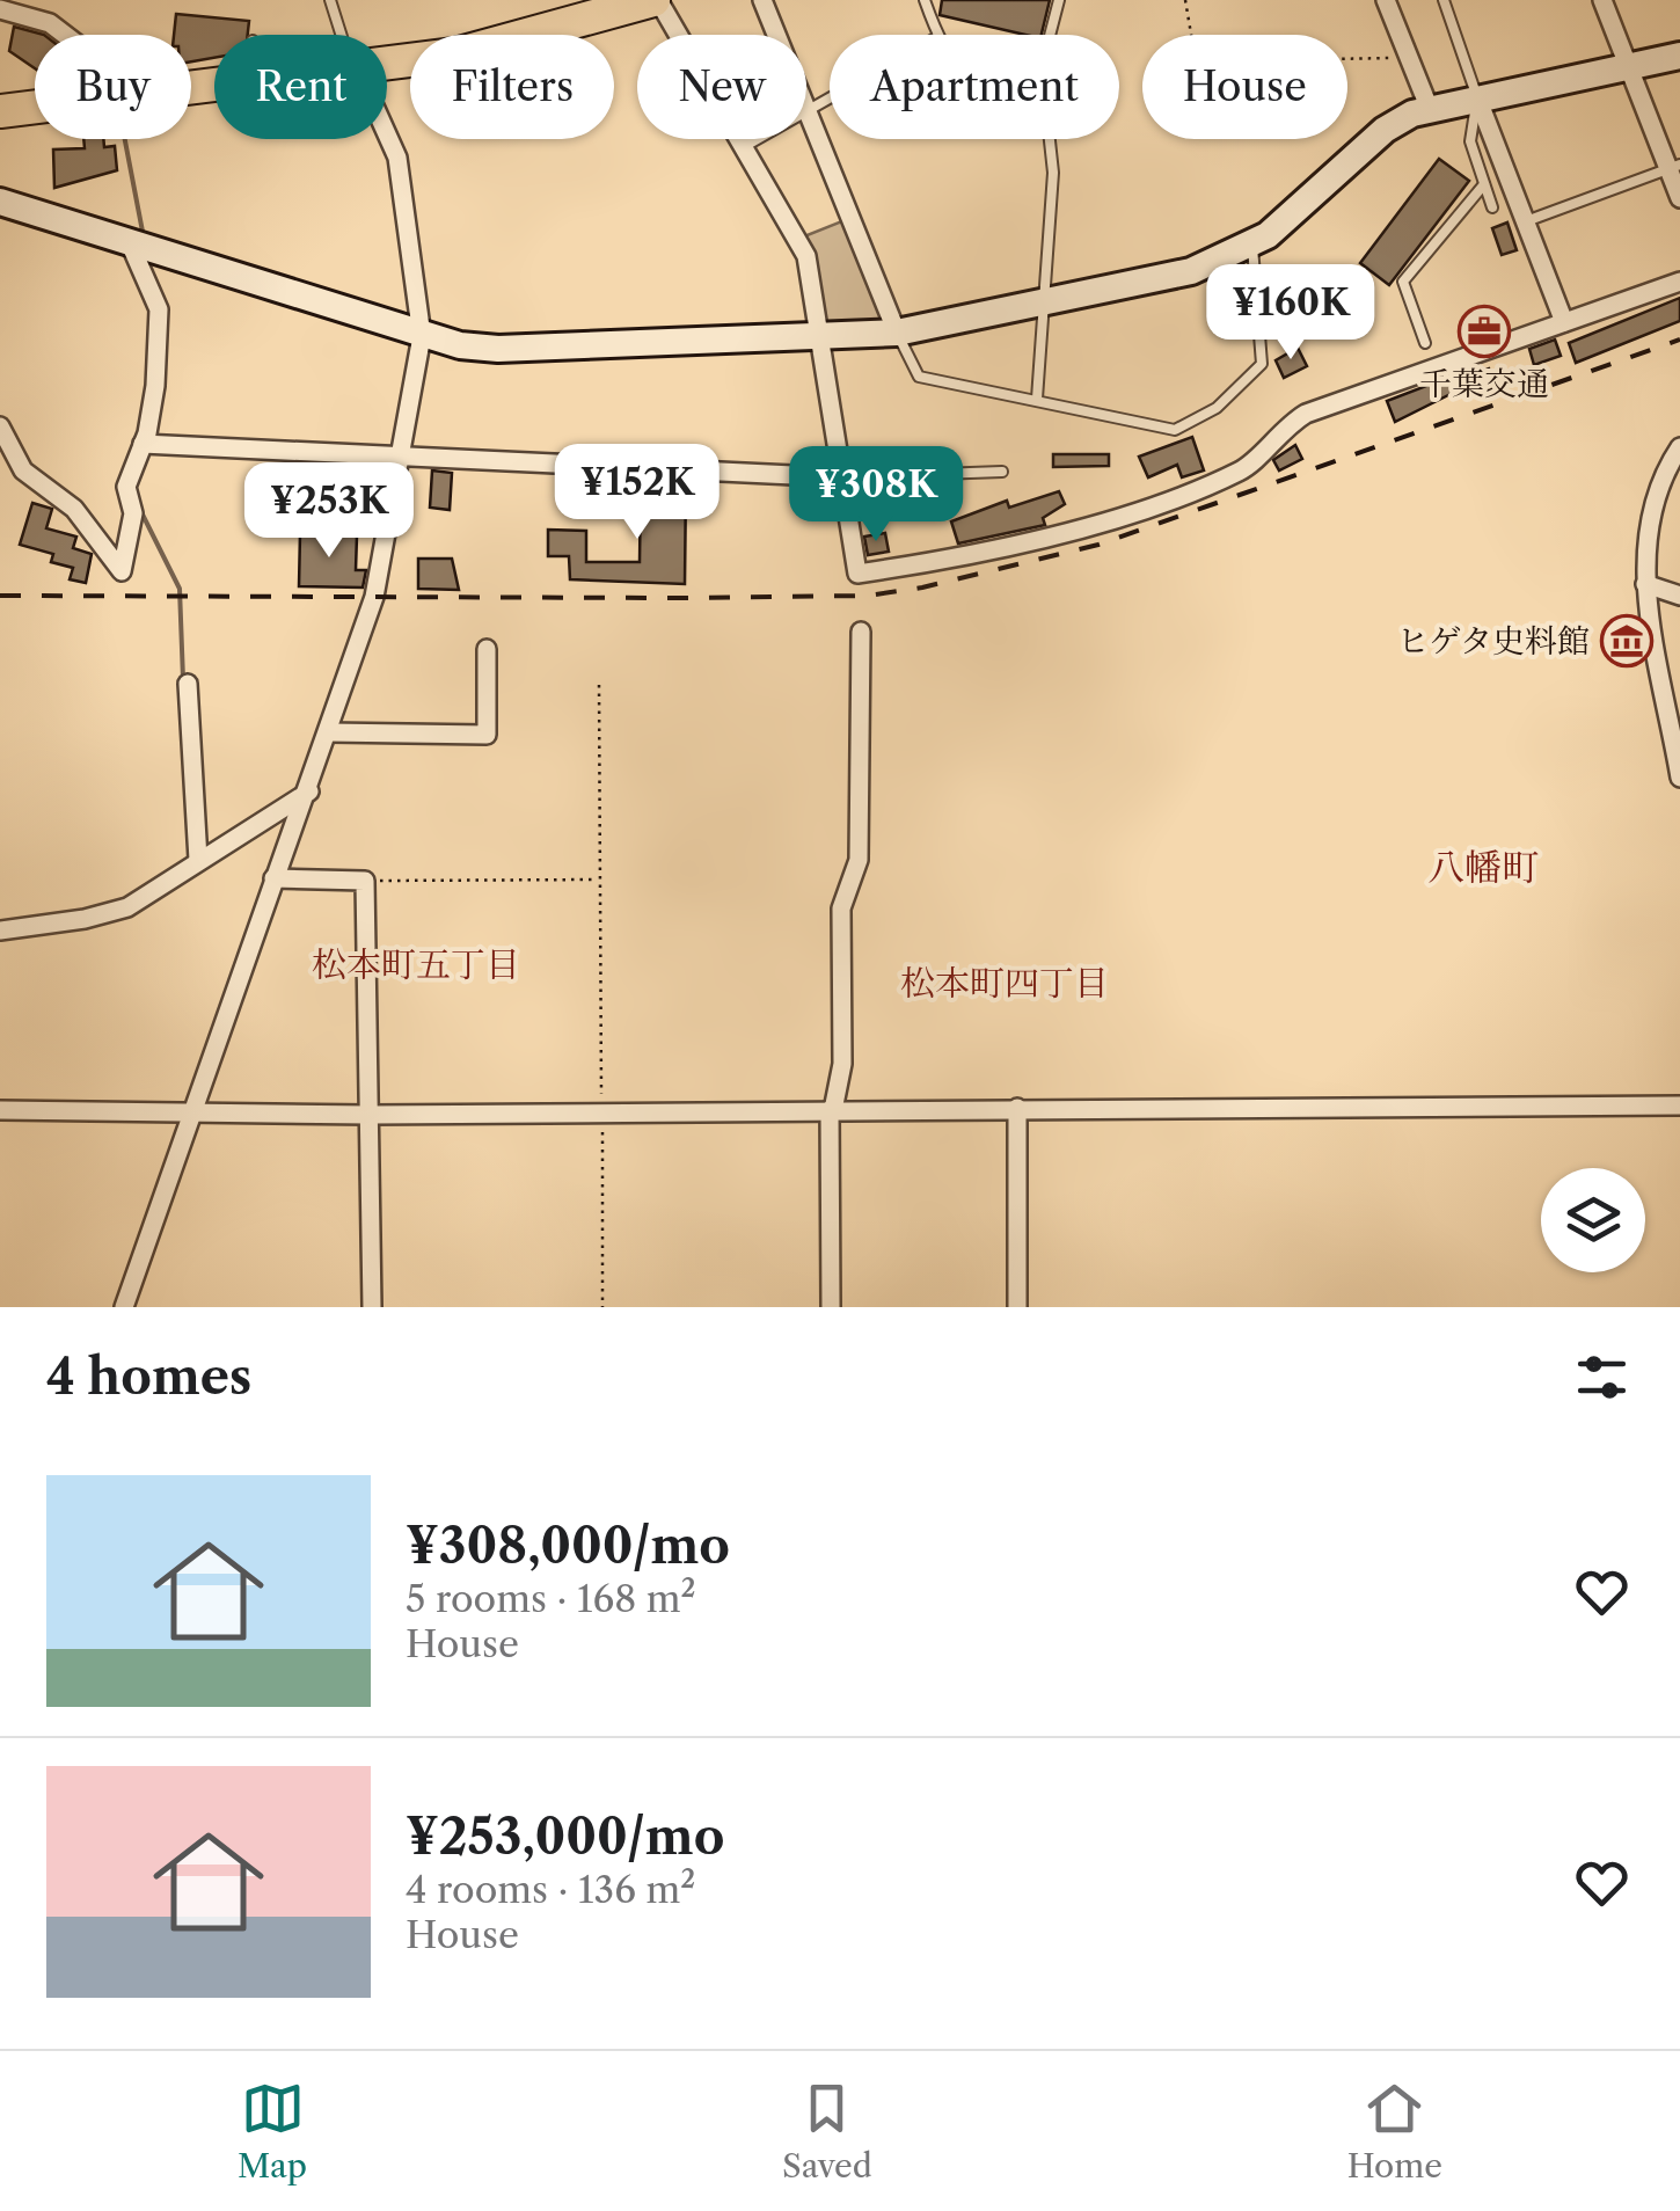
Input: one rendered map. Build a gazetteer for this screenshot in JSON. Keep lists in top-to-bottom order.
{
  "districts": ["八幡町", "松本町五丁目", "松本町四丁目"],
  "places": {
    "office": ["千葉交通"],
    "museum": ["ヒゲタ史料館"]
  },
  "page": {
    "chip": [
      "Buy",
      "Rent",
      "Filters",
      "New",
      "Apartment",
      "House"
    ],
    "price": [
      "¥160K",
      "¥152K",
      "¥308K",
      "¥253K"
    ],
    "heading": "4 homes",
    "list": [
      {
        "name": "¥308,000/mo",
        "note": "5 rooms · 168 m² · House"
      },
      {
        "name": "¥253,000/mo",
        "note": "4 rooms · 136 m² · House"
      }
    ],
    "tabs": ["Map", "Saved", "Home"]
  }
}
